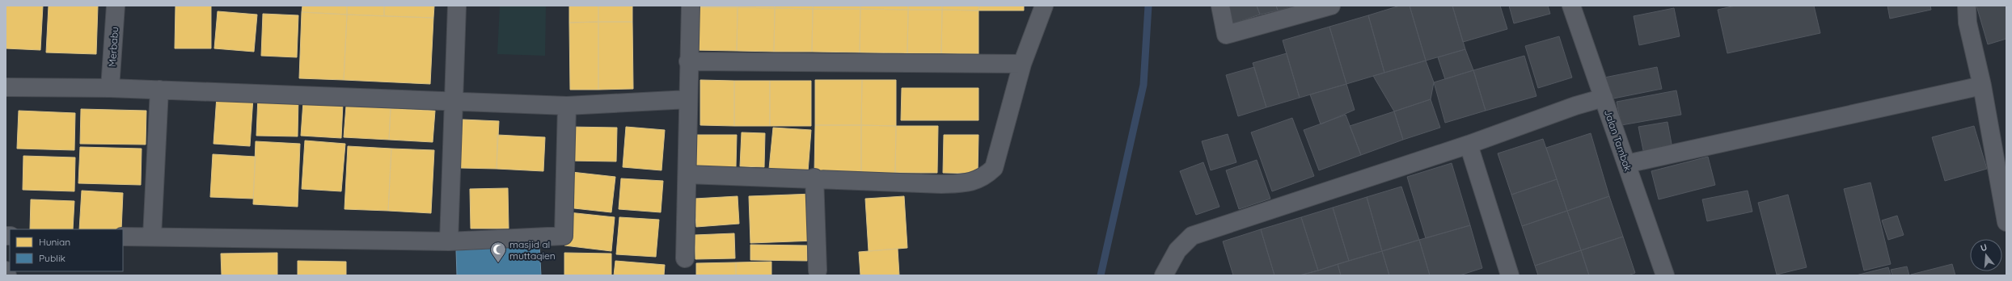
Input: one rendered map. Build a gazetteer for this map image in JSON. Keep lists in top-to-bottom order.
{
  "streets": {
    "street": ["Merbabu", "Jalan Tambak"]
  },
  "places": {
    "mosque": ["masjid al muttaqien"]
  },
  "legend": ["Hunian", "Publik"],
  "north": "top"
}
